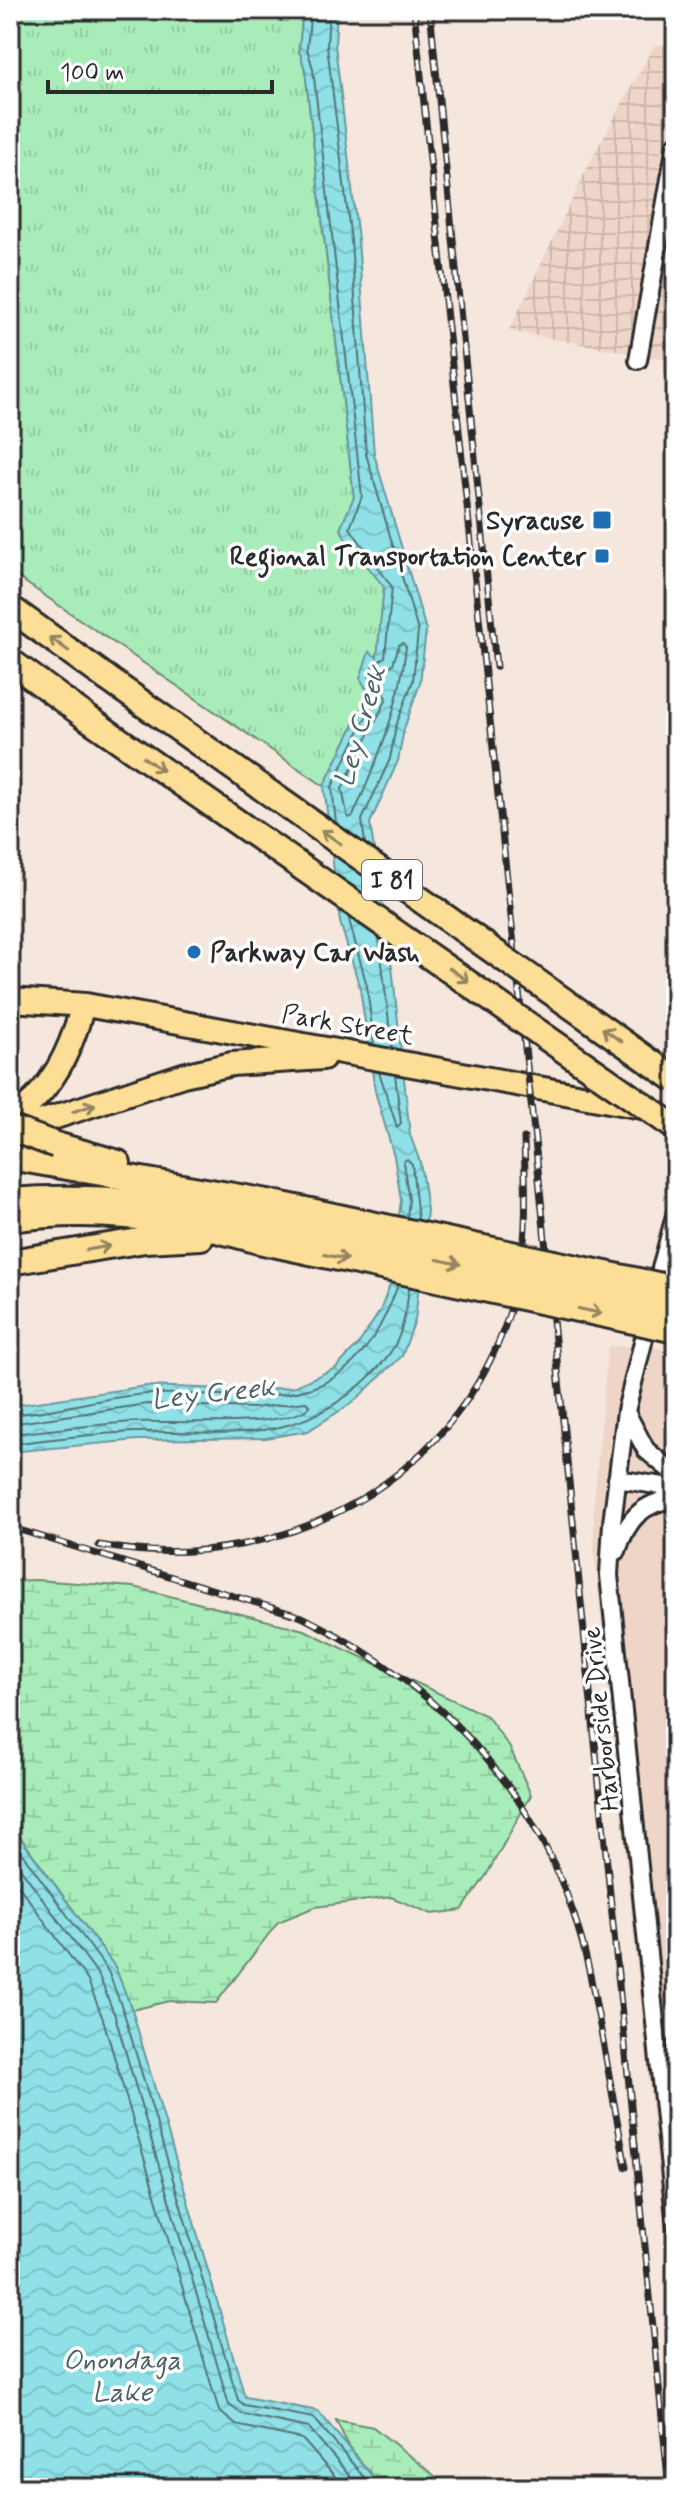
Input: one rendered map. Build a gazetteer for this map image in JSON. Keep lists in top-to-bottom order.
{
  "streets": {
    "highway": ["I 81"],
    "main road": ["Park Street"],
    "street": ["Harborside Drive"]
  },
  "water": ["Ley Creek", "Onondaga Lake"],
  "places": {
    "transit": ["Syracuse", "Regional Transportation Center"],
    "other": ["Parkway Car Wash"]
  },
  "scale_bar": "100 m"
}
